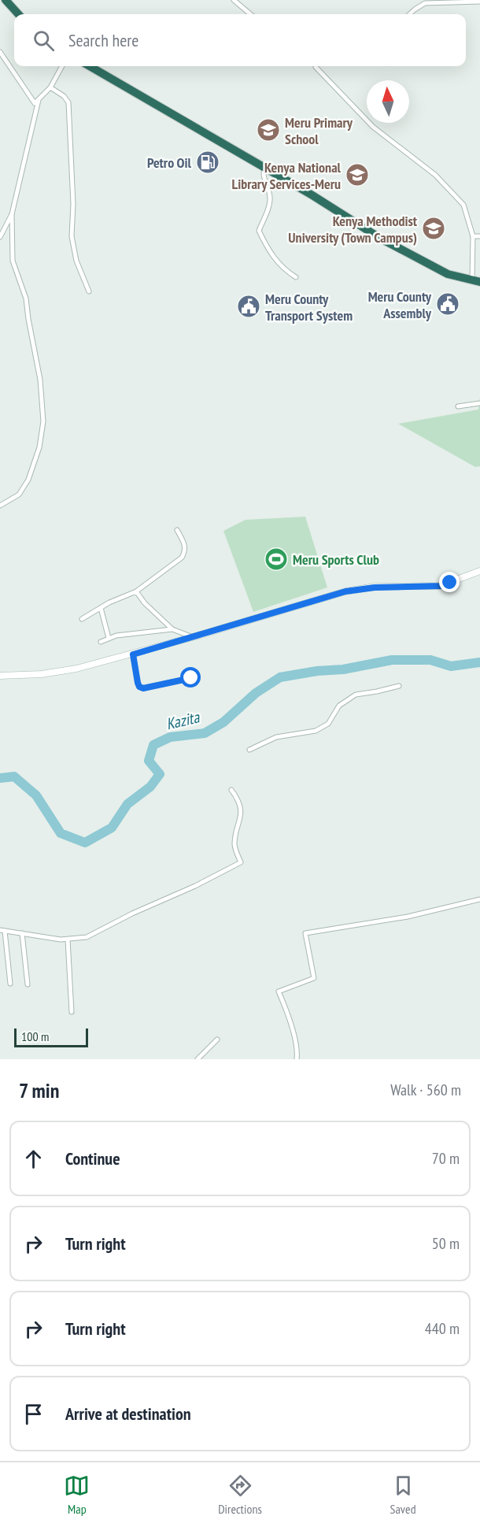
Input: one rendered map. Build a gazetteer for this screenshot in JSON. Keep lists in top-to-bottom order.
{
  "water": ["Kazita"],
  "places": {
    "school or university": ["Meru Primary School", "Kenya National Library Services-Meru", "Kenya Methodist University (Town Campus)"],
    "fuel station": ["Petro Oil"],
    "public building": ["Meru County Assembly", "Meru County Transport System"],
    "sports": ["Meru Sports Club"]
  },
  "scale_bar": "100 m",
  "north": "top",
  "page": {
    "search": "Search here",
    "scale": "100 m",
    "heading": ["7 min", "Walk · 560 m"],
    "list": [
      ["Continue", "70 m"],
      ["Turn right", "50 m"],
      ["Turn right", "440 m"],
      "Arrive at destination"
    ],
    "nav": ["Map", "Directions", "Saved"]
  }
}
